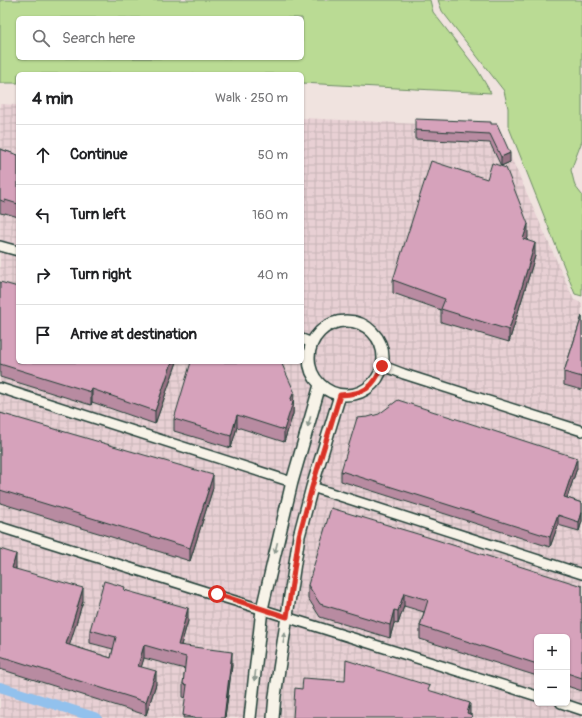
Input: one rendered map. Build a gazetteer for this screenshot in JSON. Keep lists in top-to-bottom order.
{
  "page": {
    "search": "Search here",
    "heading": ["4 min", "Walk · 250 m"],
    "list": [
      ["Continue", "50 m"],
      ["Turn left", "160 m"],
      ["Turn right", "40 m"],
      "Arrive at destination"
    ],
    "map_buttons": ["+", "−"]
  }
}
